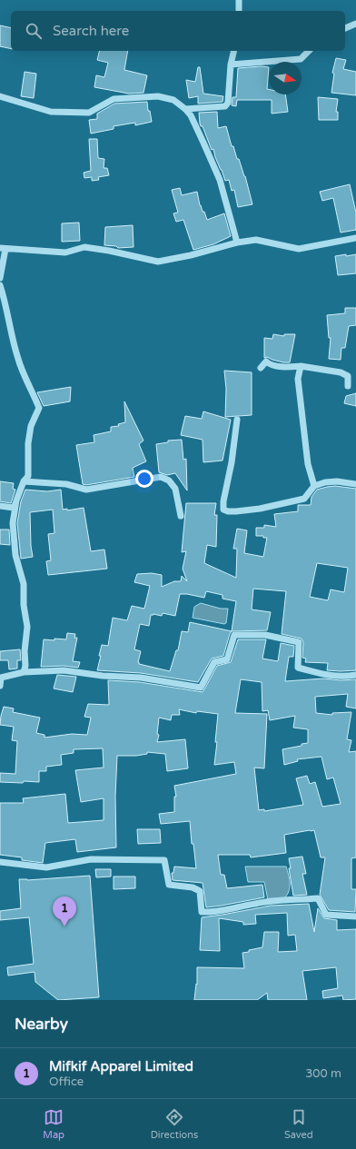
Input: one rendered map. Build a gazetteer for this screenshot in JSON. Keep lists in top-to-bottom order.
{
  "north": "right",
  "page": {
    "search": "Search here",
    "pins": "1",
    "heading": "Nearby",
    "list": [
      {
        "mark": "1",
        "name": "Mifkif Apparel Limited",
        "note": "Office",
        "value": "300 m"
      }
    ],
    "nav": ["Map", "Directions", "Saved"]
  }
}
